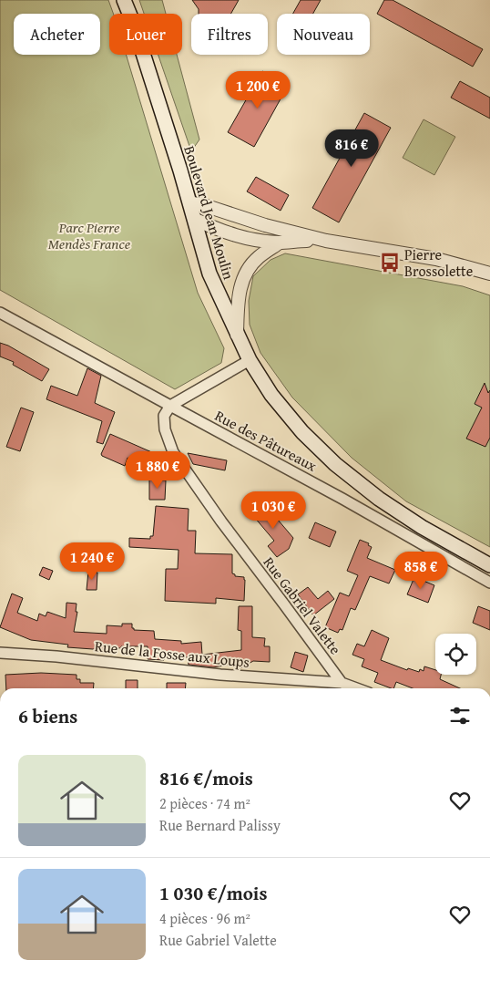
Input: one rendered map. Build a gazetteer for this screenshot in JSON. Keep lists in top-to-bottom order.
{
  "streets": {
    "main road": ["Boulevard Jean Moulin"],
    "street": ["Rue des Pâtureaux", "Rue Gabriel Valette", "Rue de la Fosse aux Loups"]
  },
  "crossings": [
    ["Rue des Pâtureaux", "Rue Gabriel Valette"],
    ["Rue Gabriel Valette", "Rue de la Fosse aux Loups"]
  ],
  "parks": ["Parc Pierre Mendès France"],
  "places": {
    "bus stop": ["Pierre Brossolette"]
  },
  "page": {
    "chip": [
      "Acheter",
      "Louer",
      "Filtres",
      "Nouveau"
    ],
    "price": [
      "1 200 €",
      "816 €",
      "1 880 €",
      "1 030 €",
      "1 240 €",
      "858 €"
    ],
    "heading": "6 biens",
    "list": [
      {
        "name": "816 €/mois",
        "note": "2 pièces · 74 m² · Rue Bernard Palissy"
      },
      {
        "name": "1 030 €/mois",
        "note": "4 pièces · 96 m² · Rue Gabriel Valette"
      }
    ]
  }
}
